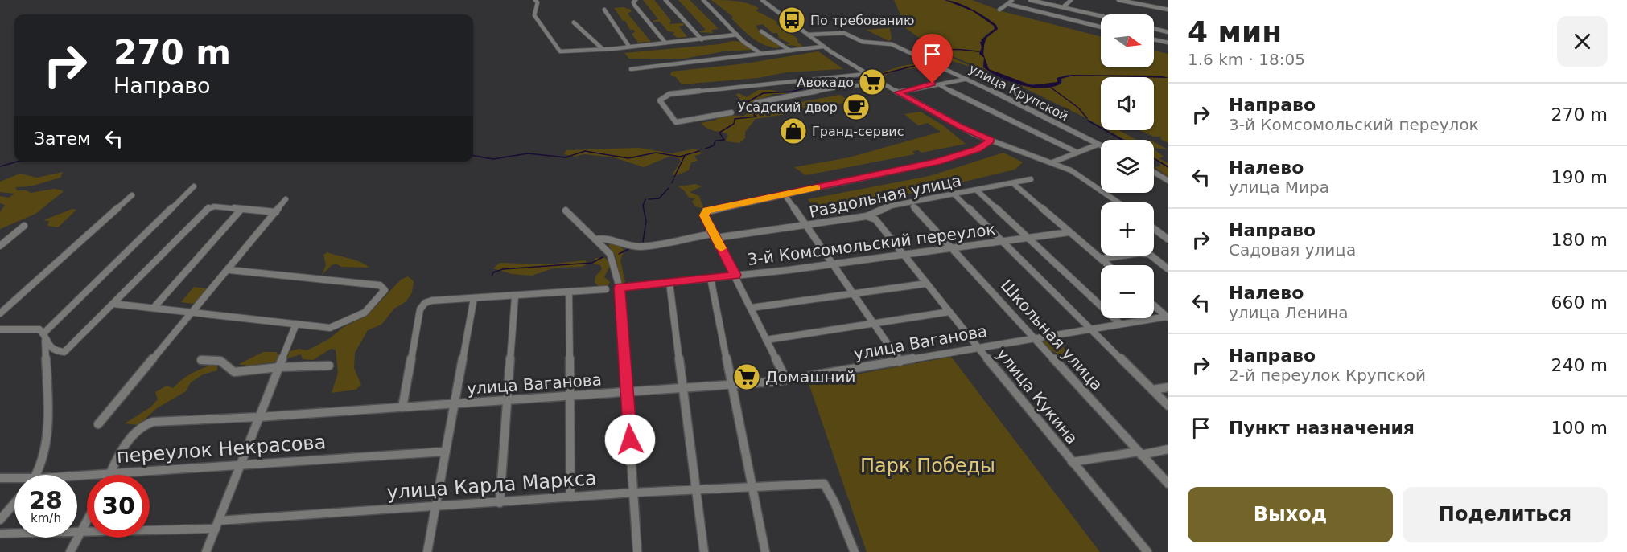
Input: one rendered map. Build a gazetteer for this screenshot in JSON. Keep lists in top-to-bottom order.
{
  "streets": {
    "street": [
      "улица Крупской",
      "Раздольная улица",
      "3-й Комсомольский переулок",
      "Школьная улица",
      "улица Ваганова",
      "улица Кукина",
      "переулок Некрасова",
      "улица Карла Маркса"
    ]
  },
  "crossings": [
    ["Раздольная улица", "улица Кукина"],
    ["3-й Комсомольский переулок", "Школьная улица"],
    ["3-й Комсомольский переулок", "улица Кукина"],
    ["Школьная улица", "улица Ваганова"],
    ["улица Ваганова", "улица Кукина"],
    ["улица Ваганова", "переулок Некрасова"]
  ],
  "parks": ["Парк Победы"],
  "places": {
    "bus stop": ["По требованию"],
    "supermarket": ["Авокадо", "Домашний"],
    "cafe": ["Усадский двор"],
    "shop": ["Гранд-сервис"]
  },
  "north": "right",
  "page": {
    "heading": ["4 мин", "1.6 km · 18:05"],
    "map_buttons": ["+", "−"],
    "turn": ["270 m", "Направо"],
    "list": [
      {
        "name": "Направо",
        "note": "3-й Комсомольский переулок",
        "value": "270 m"
      },
      {
        "name": "Налево",
        "note": "улица Мира",
        "value": "190 m"
      },
      {
        "name": "Направо",
        "note": "Садовая улица",
        "value": "180 m"
      },
      {
        "name": "Налево",
        "note": "улица Ленина",
        "value": "660 m"
      },
      {
        "name": "Направо",
        "note": "2-й переулок Крупской",
        "value": "240 m"
      },
      {
        "name": "Пункт назначения",
        "value": "100 m"
      }
    ],
    "then": "Затем",
    "speed": "28 km/h",
    "limit": "30",
    "buttons": ["Выход", "Поделиться"]
  }
}
